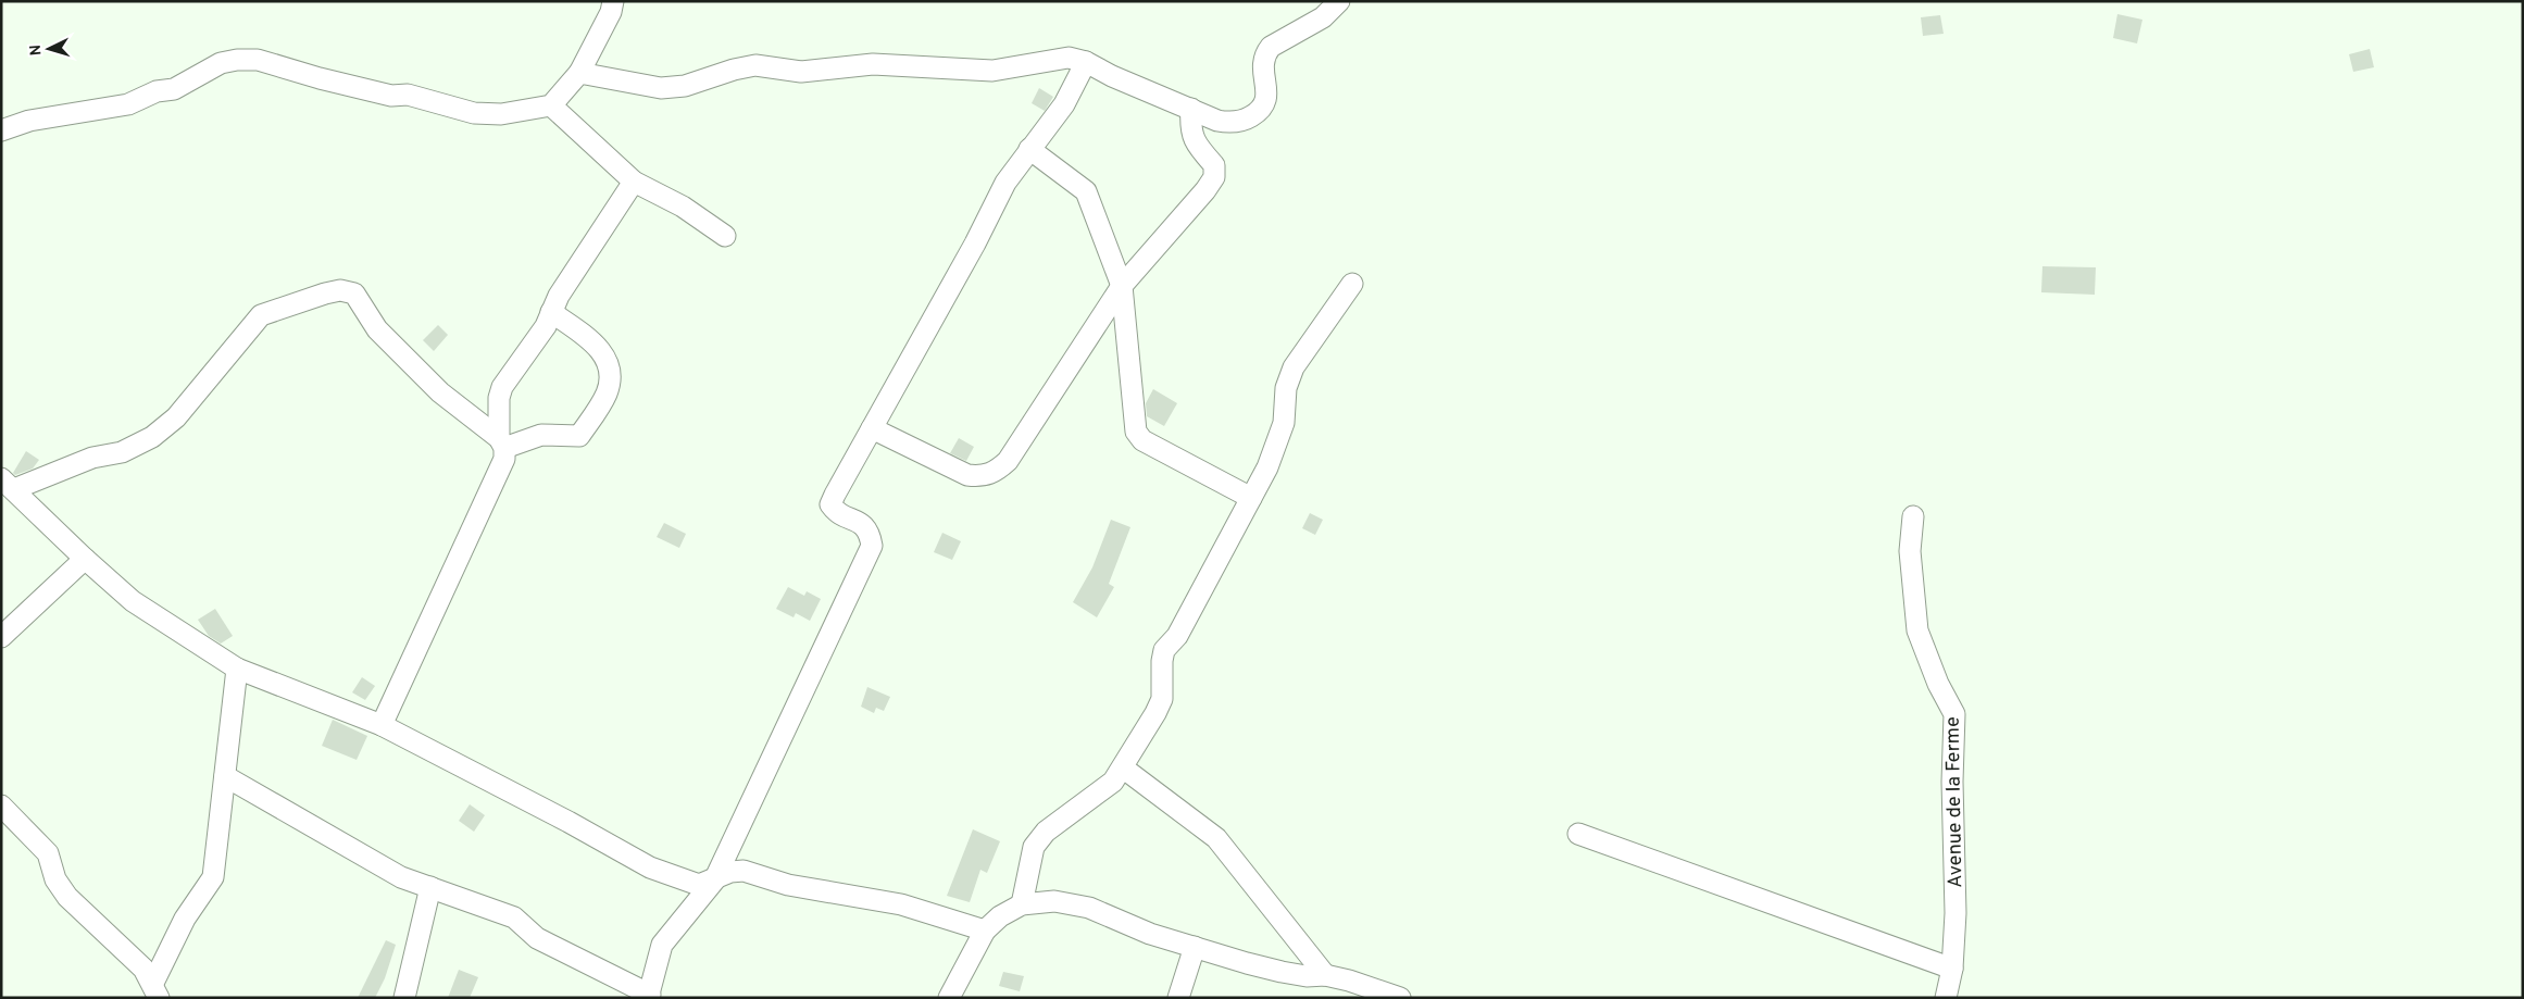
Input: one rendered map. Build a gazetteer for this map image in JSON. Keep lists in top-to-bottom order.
{
  "streets": {
    "street": ["Avenue de la Ferme"]
  },
  "north": "left"
}
